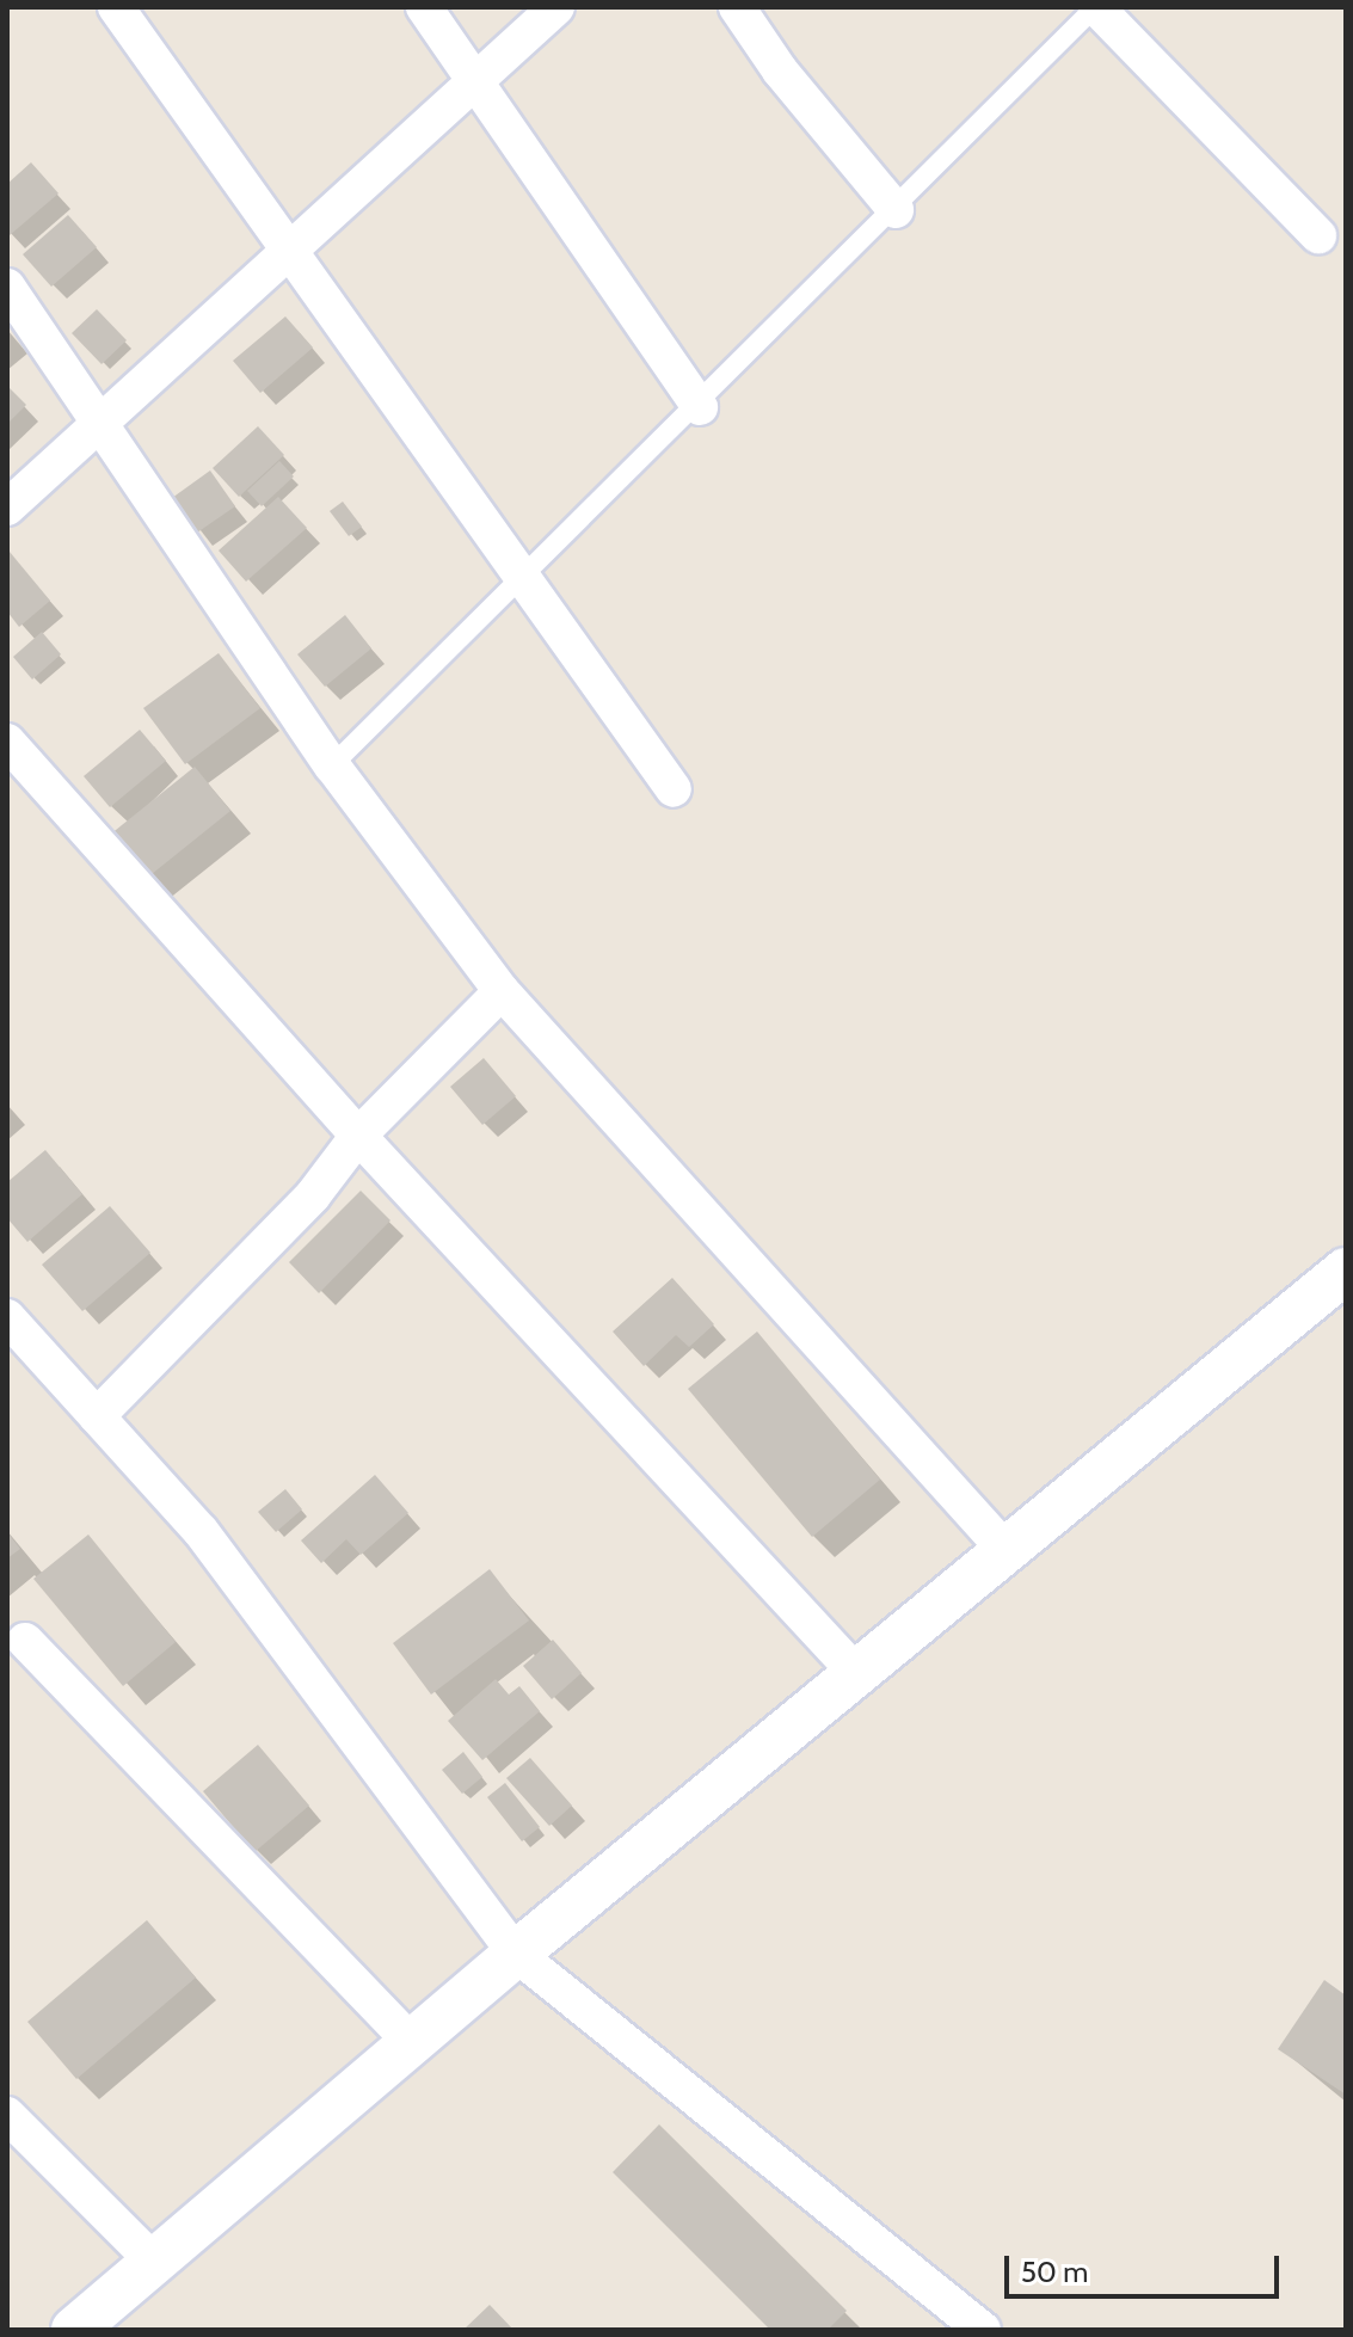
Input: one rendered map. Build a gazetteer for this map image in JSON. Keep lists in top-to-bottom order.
{
  "scale_bar": "50 m"
}
